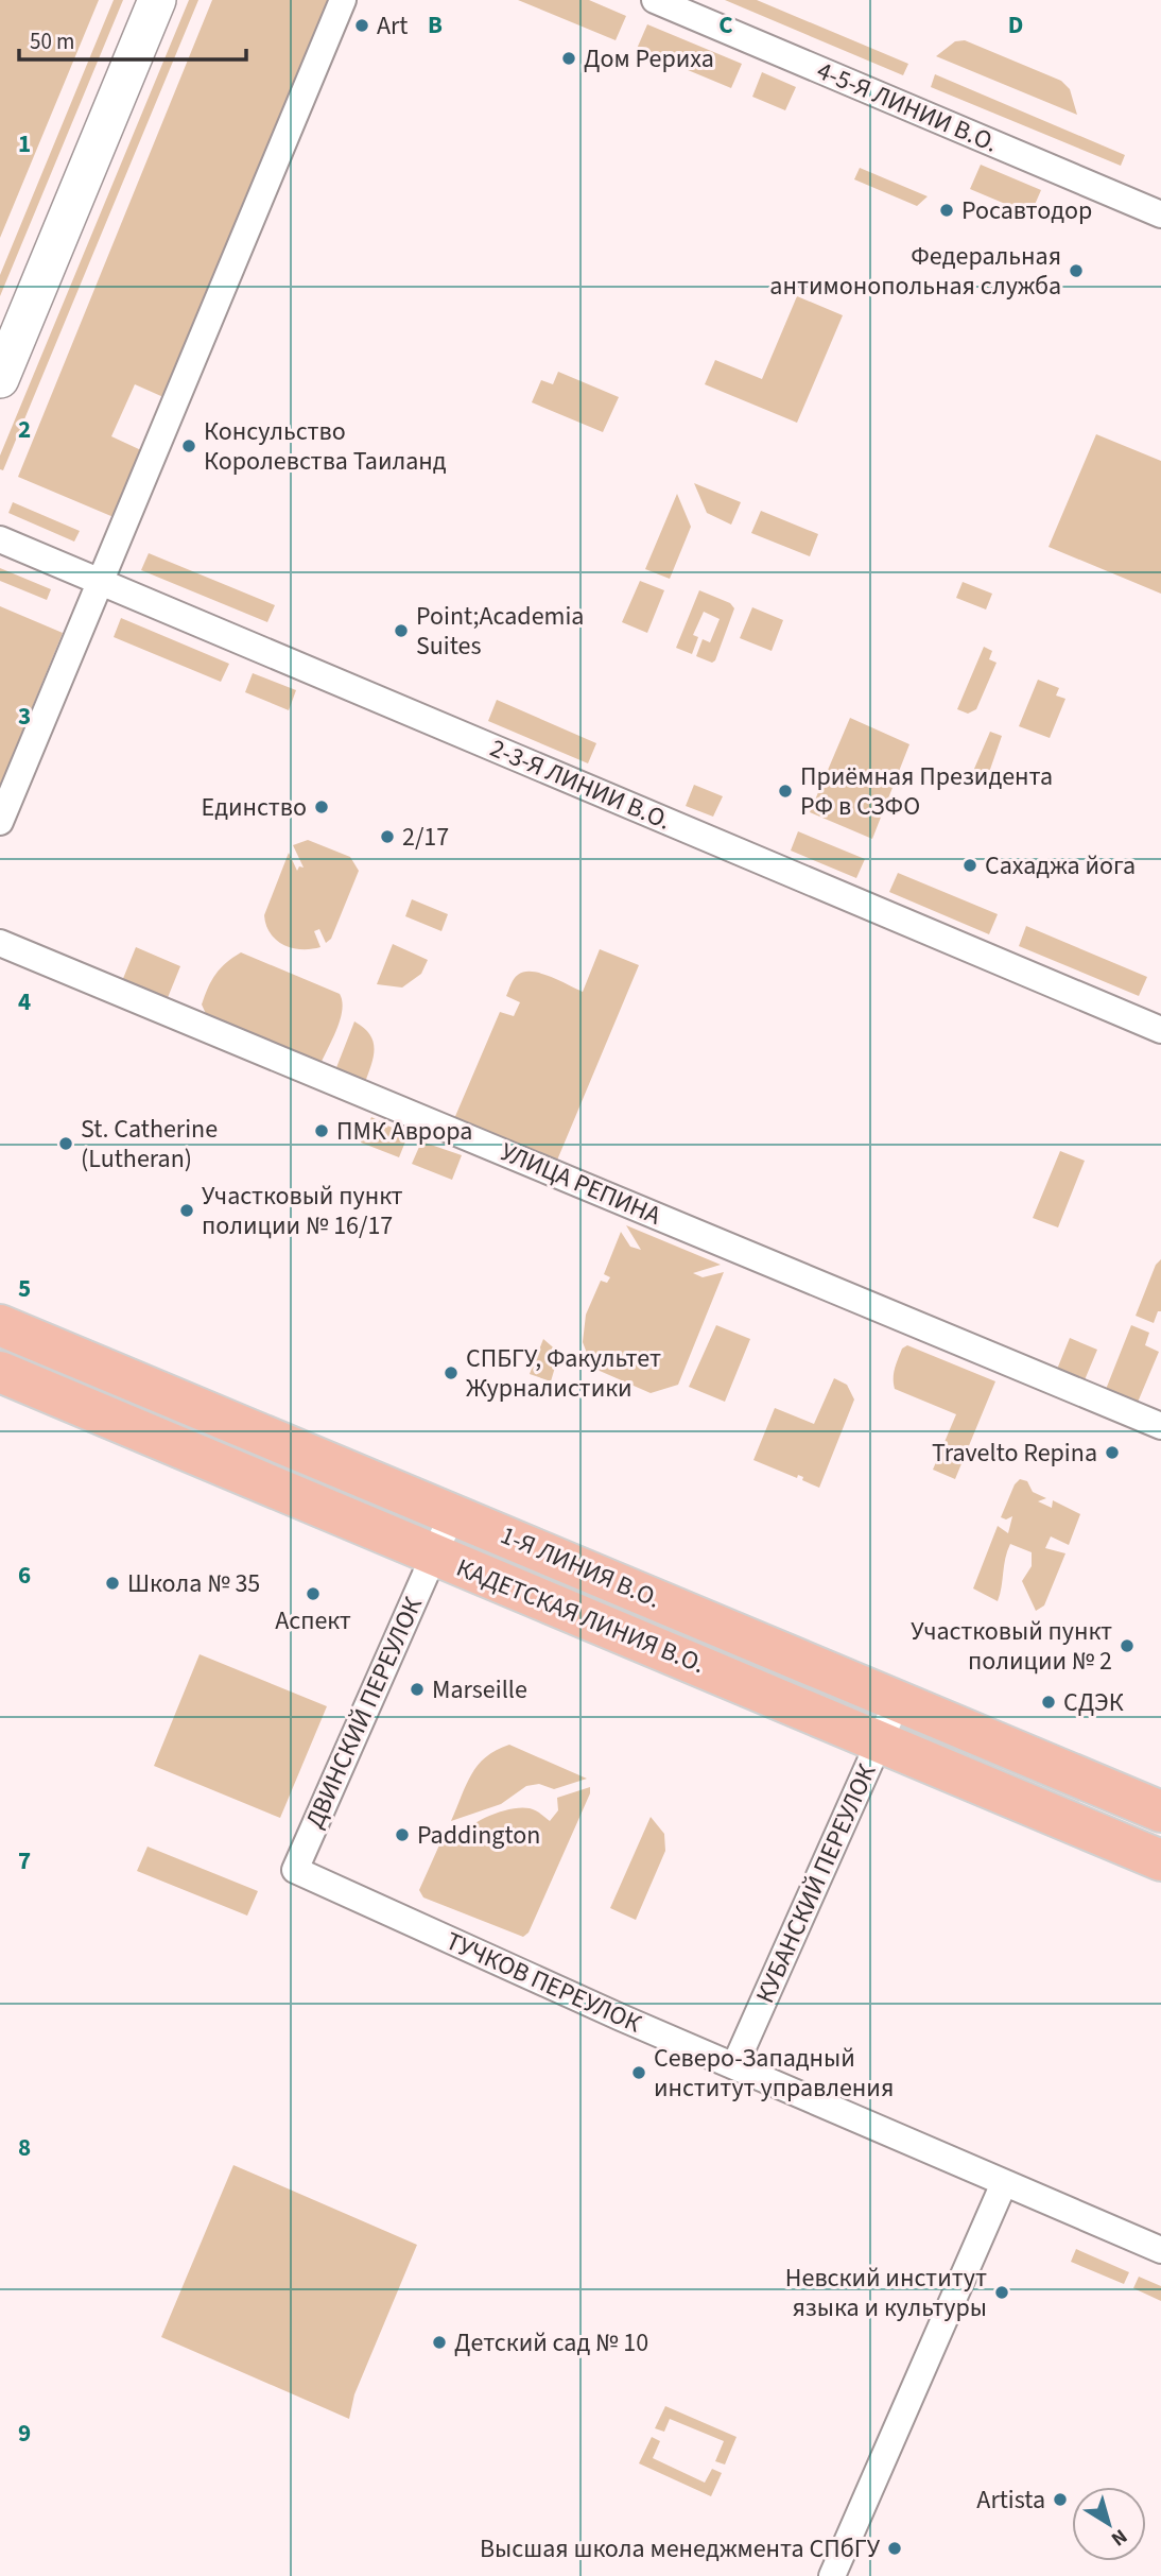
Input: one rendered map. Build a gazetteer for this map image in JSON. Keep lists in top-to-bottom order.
{
  "streets": {
    "main road": ["1-Я ЛИНИЯ В.О.", "КАДЕТСКАЯ ЛИНИЯ В.О."],
    "street": [
      "4-5-Я ЛИНИИ В.О.",
      "2-3-Я ЛИНИИ В.О.",
      "УЛИЦА РЕПИНА",
      "ДВИНСКИЙ ПЕРЕУЛОК",
      "КУБАНСКИЙ ПЕРЕУЛОК",
      "ТУЧКОВ ПЕРЕУЛОК"
    ]
  },
  "crossings": [
    ["1-Я ЛИНИЯ В.О.", "ДВИНСКИЙ ПЕРЕУЛОК"],
    ["1-Я ЛИНИЯ В.О.", "КУБАНСКИЙ ПЕРЕУЛОК"],
    ["КАДЕТСКАЯ ЛИНИЯ В.О.", "ДВИНСКИЙ ПЕРЕУЛОК"],
    ["КАДЕТСКАЯ ЛИНИЯ В.О.", "КУБАНСКИЙ ПЕРЕУЛОК"],
    ["ДВИНСКИЙ ПЕРЕУЛОК", "ТУЧКОВ ПЕРЕУЛОК"],
    ["КУБАНСКИЙ ПЕРЕУЛОК", "ТУЧКОВ ПЕРЕУЛОК"]
  ],
  "places": [
    "Art",
    "Дом Рериха",
    "Росавтодор",
    "Федеральная антимонопольная служба",
    "Консульство Королевства Таиланд",
    "Point;Academia Suites",
    "Приёмная Президента РФ в СЗФО",
    "Единство",
    "2/17",
    "Сахаджа йога",
    "ПМК Аврора",
    "St. Catherine (Lutheran)",
    "Участковый пункт полиции № 16/17",
    "СПБГУ, Факультет Журналистики",
    "Travelto Repina",
    "Школа № 35",
    "Аспект",
    "Участковый пункт полиции № 2",
    "Marseille",
    "СДЭК",
    "Paddington",
    "Северо-Западный институт управления",
    "Невский институт языка и культуры",
    "Детский сад № 10",
    "Artista",
    "Высшая школа менеджмента СПбГУ"
  ],
  "scale_bar": "50 m",
  "north": "bottom right",
  "grid": {
    "columns": ["B", "C", "D"],
    "rows": [
      "1",
      "2",
      "3",
      "4",
      "5",
      "6",
      "7",
      "8",
      "9"
    ]
  }
}
